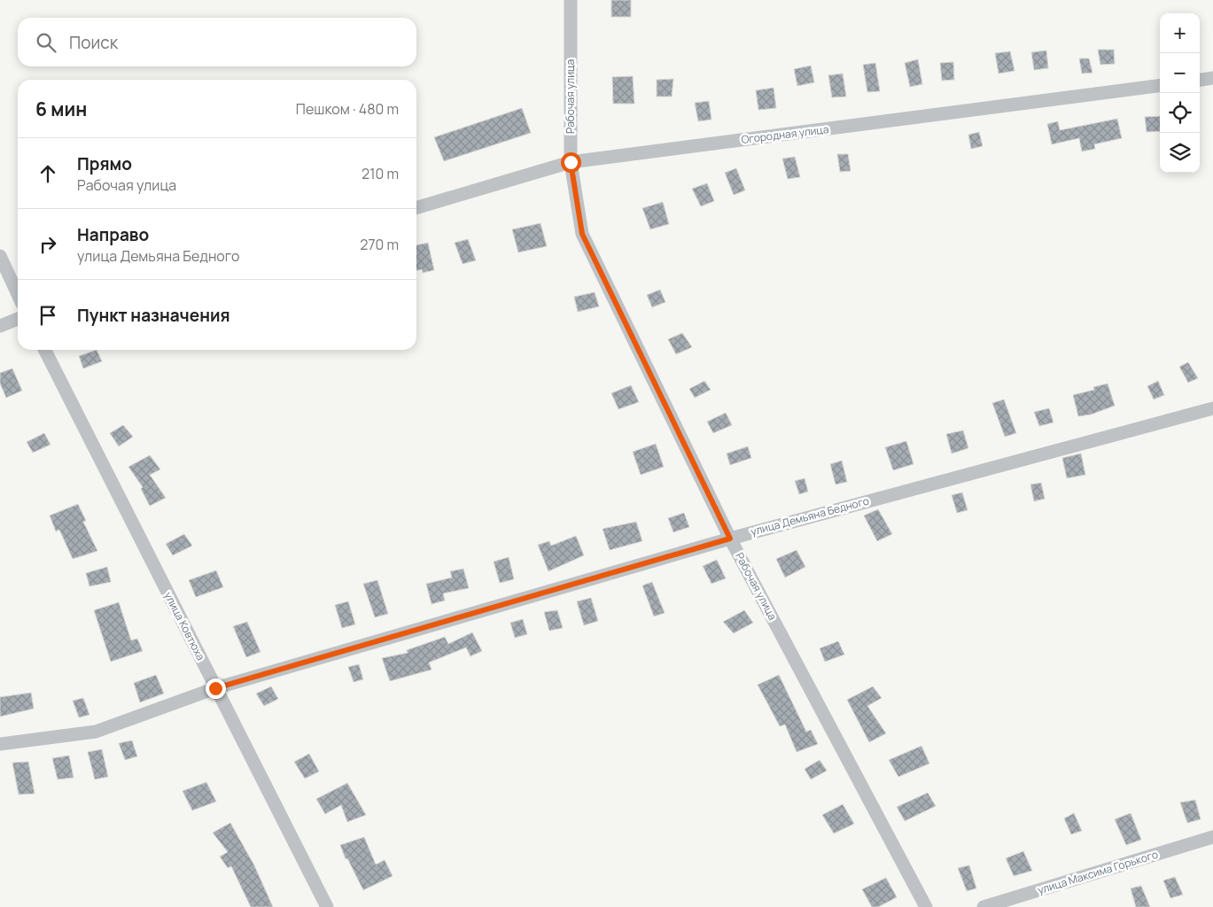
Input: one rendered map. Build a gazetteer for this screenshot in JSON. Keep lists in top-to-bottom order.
{
  "streets": {
    "street": [
      "Рабочая улица",
      "Огородная улица",
      "улица Демьяна Бедного",
      "улица Ковтюха",
      "улица Максима Горького"
    ]
  },
  "crossings": [
    ["Рабочая улица", "Огородная улица"],
    ["Рабочая улица", "улица Демьяна Бедного"],
    ["улица Демьяна Бедного", "улица Ковтюха"]
  ],
  "page": {
    "map_buttons": ["+", "−"],
    "search": "Поиск",
    "heading": ["6 мин", "Пешком · 480 m"],
    "list": [
      ["Прямо", "Рабочая улица", "210 m"],
      ["Направо", "улица Демьяна Бедного", "270 m"],
      "Пункт назначения"
    ]
  }
}
